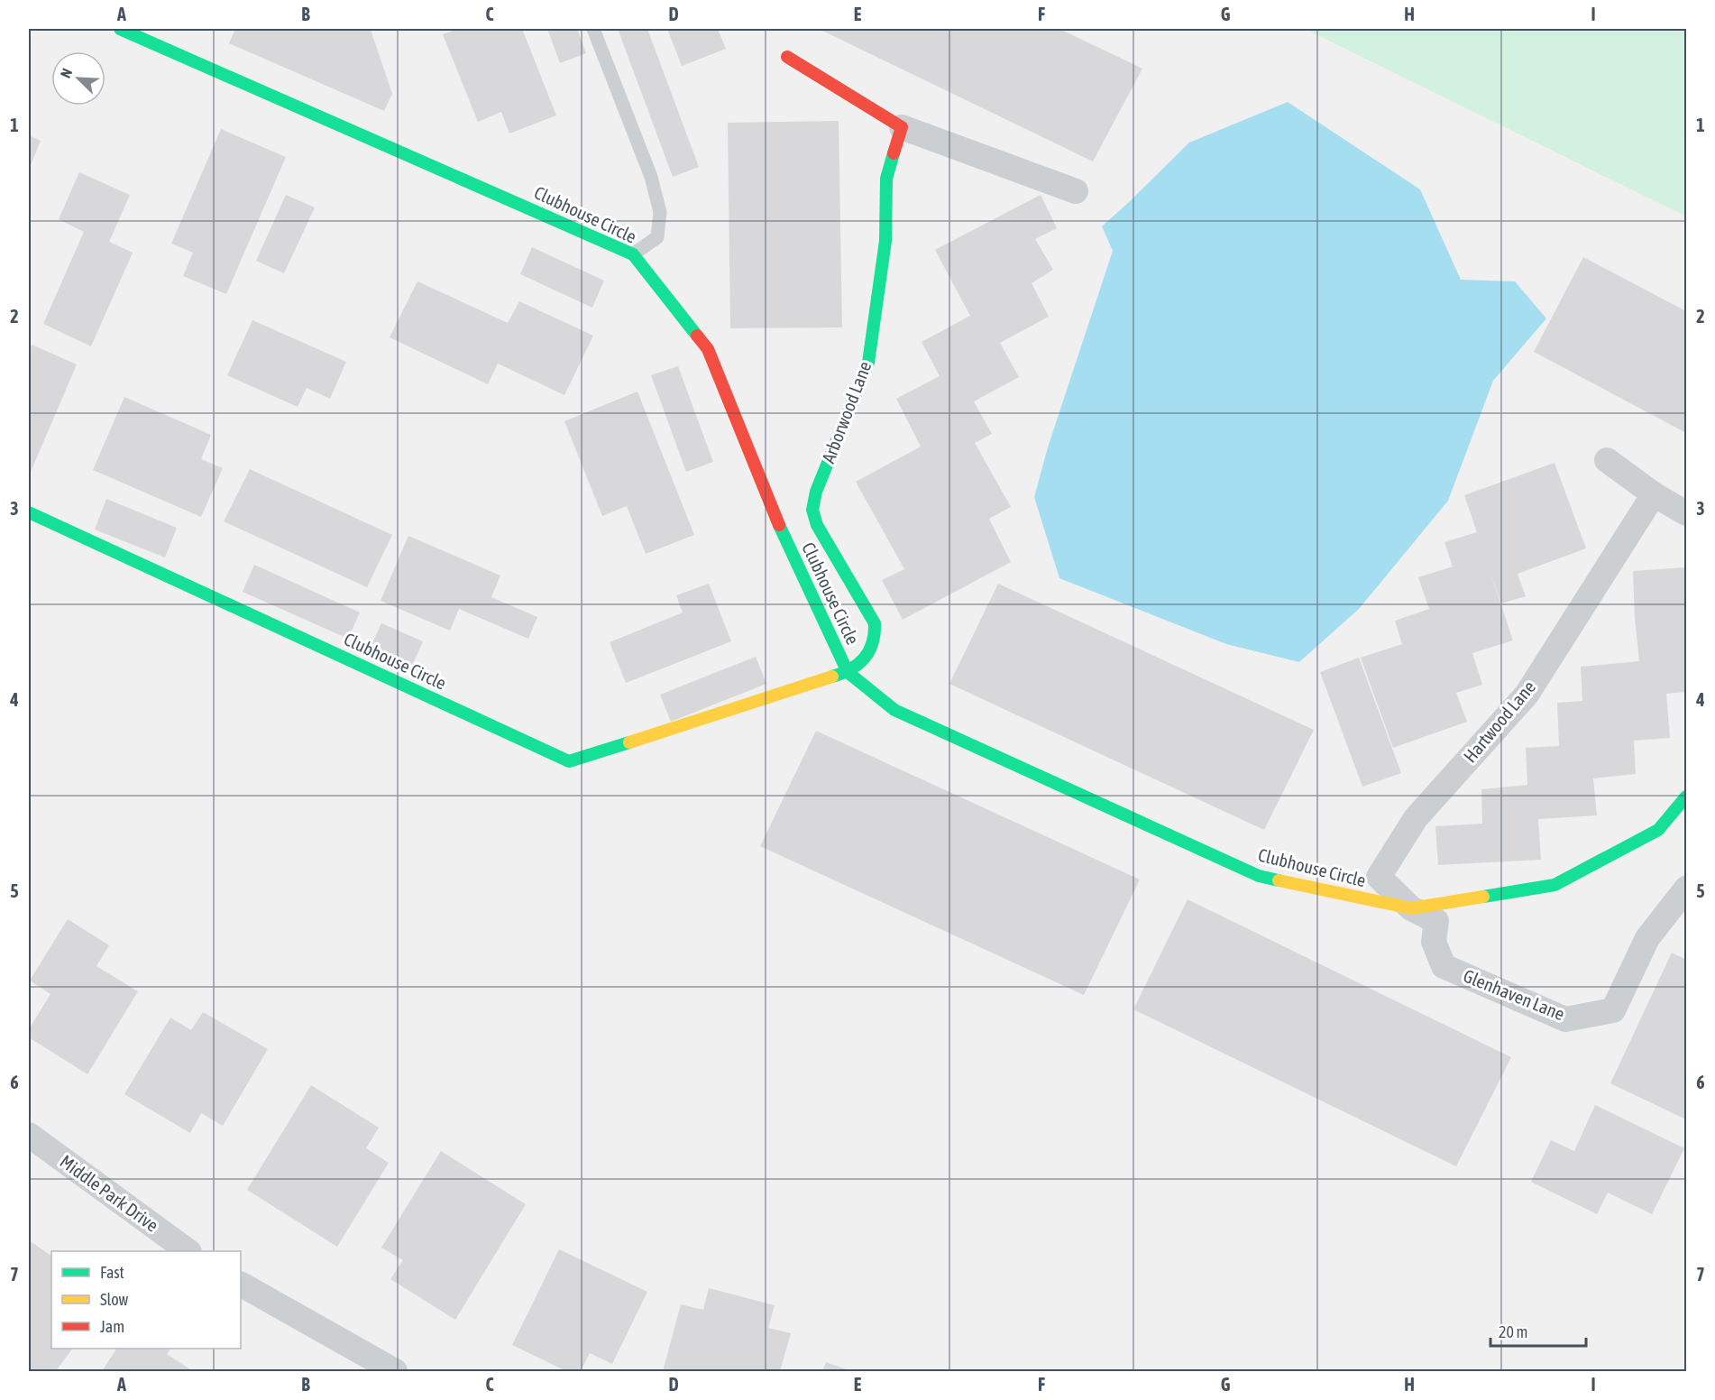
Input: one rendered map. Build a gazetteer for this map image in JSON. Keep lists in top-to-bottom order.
{
  "streets": {
    "street": [
      "Clubhouse Circle",
      "Arborwood Lane",
      "Hartwood Lane",
      "Glenhaven Lane",
      "Middle Park Drive"
    ]
  },
  "crossings": [
    ["Clubhouse Circle", "Arborwood Lane"],
    ["Clubhouse Circle", "Hartwood Lane"],
    ["Clubhouse Circle", "Glenhaven Lane"],
    ["Hartwood Lane", "Glenhaven Lane"]
  ],
  "legend": ["Fast", "Slow", "Jam"],
  "scale_bar": "20 m",
  "north": "top left",
  "grid": {
    "columns": [
      "A",
      "B",
      "C",
      "D",
      "E",
      "F",
      "G",
      "H",
      "I"
    ],
    "rows": [
      "1",
      "2",
      "3",
      "4",
      "5",
      "6",
      "7"
    ]
  }
}
